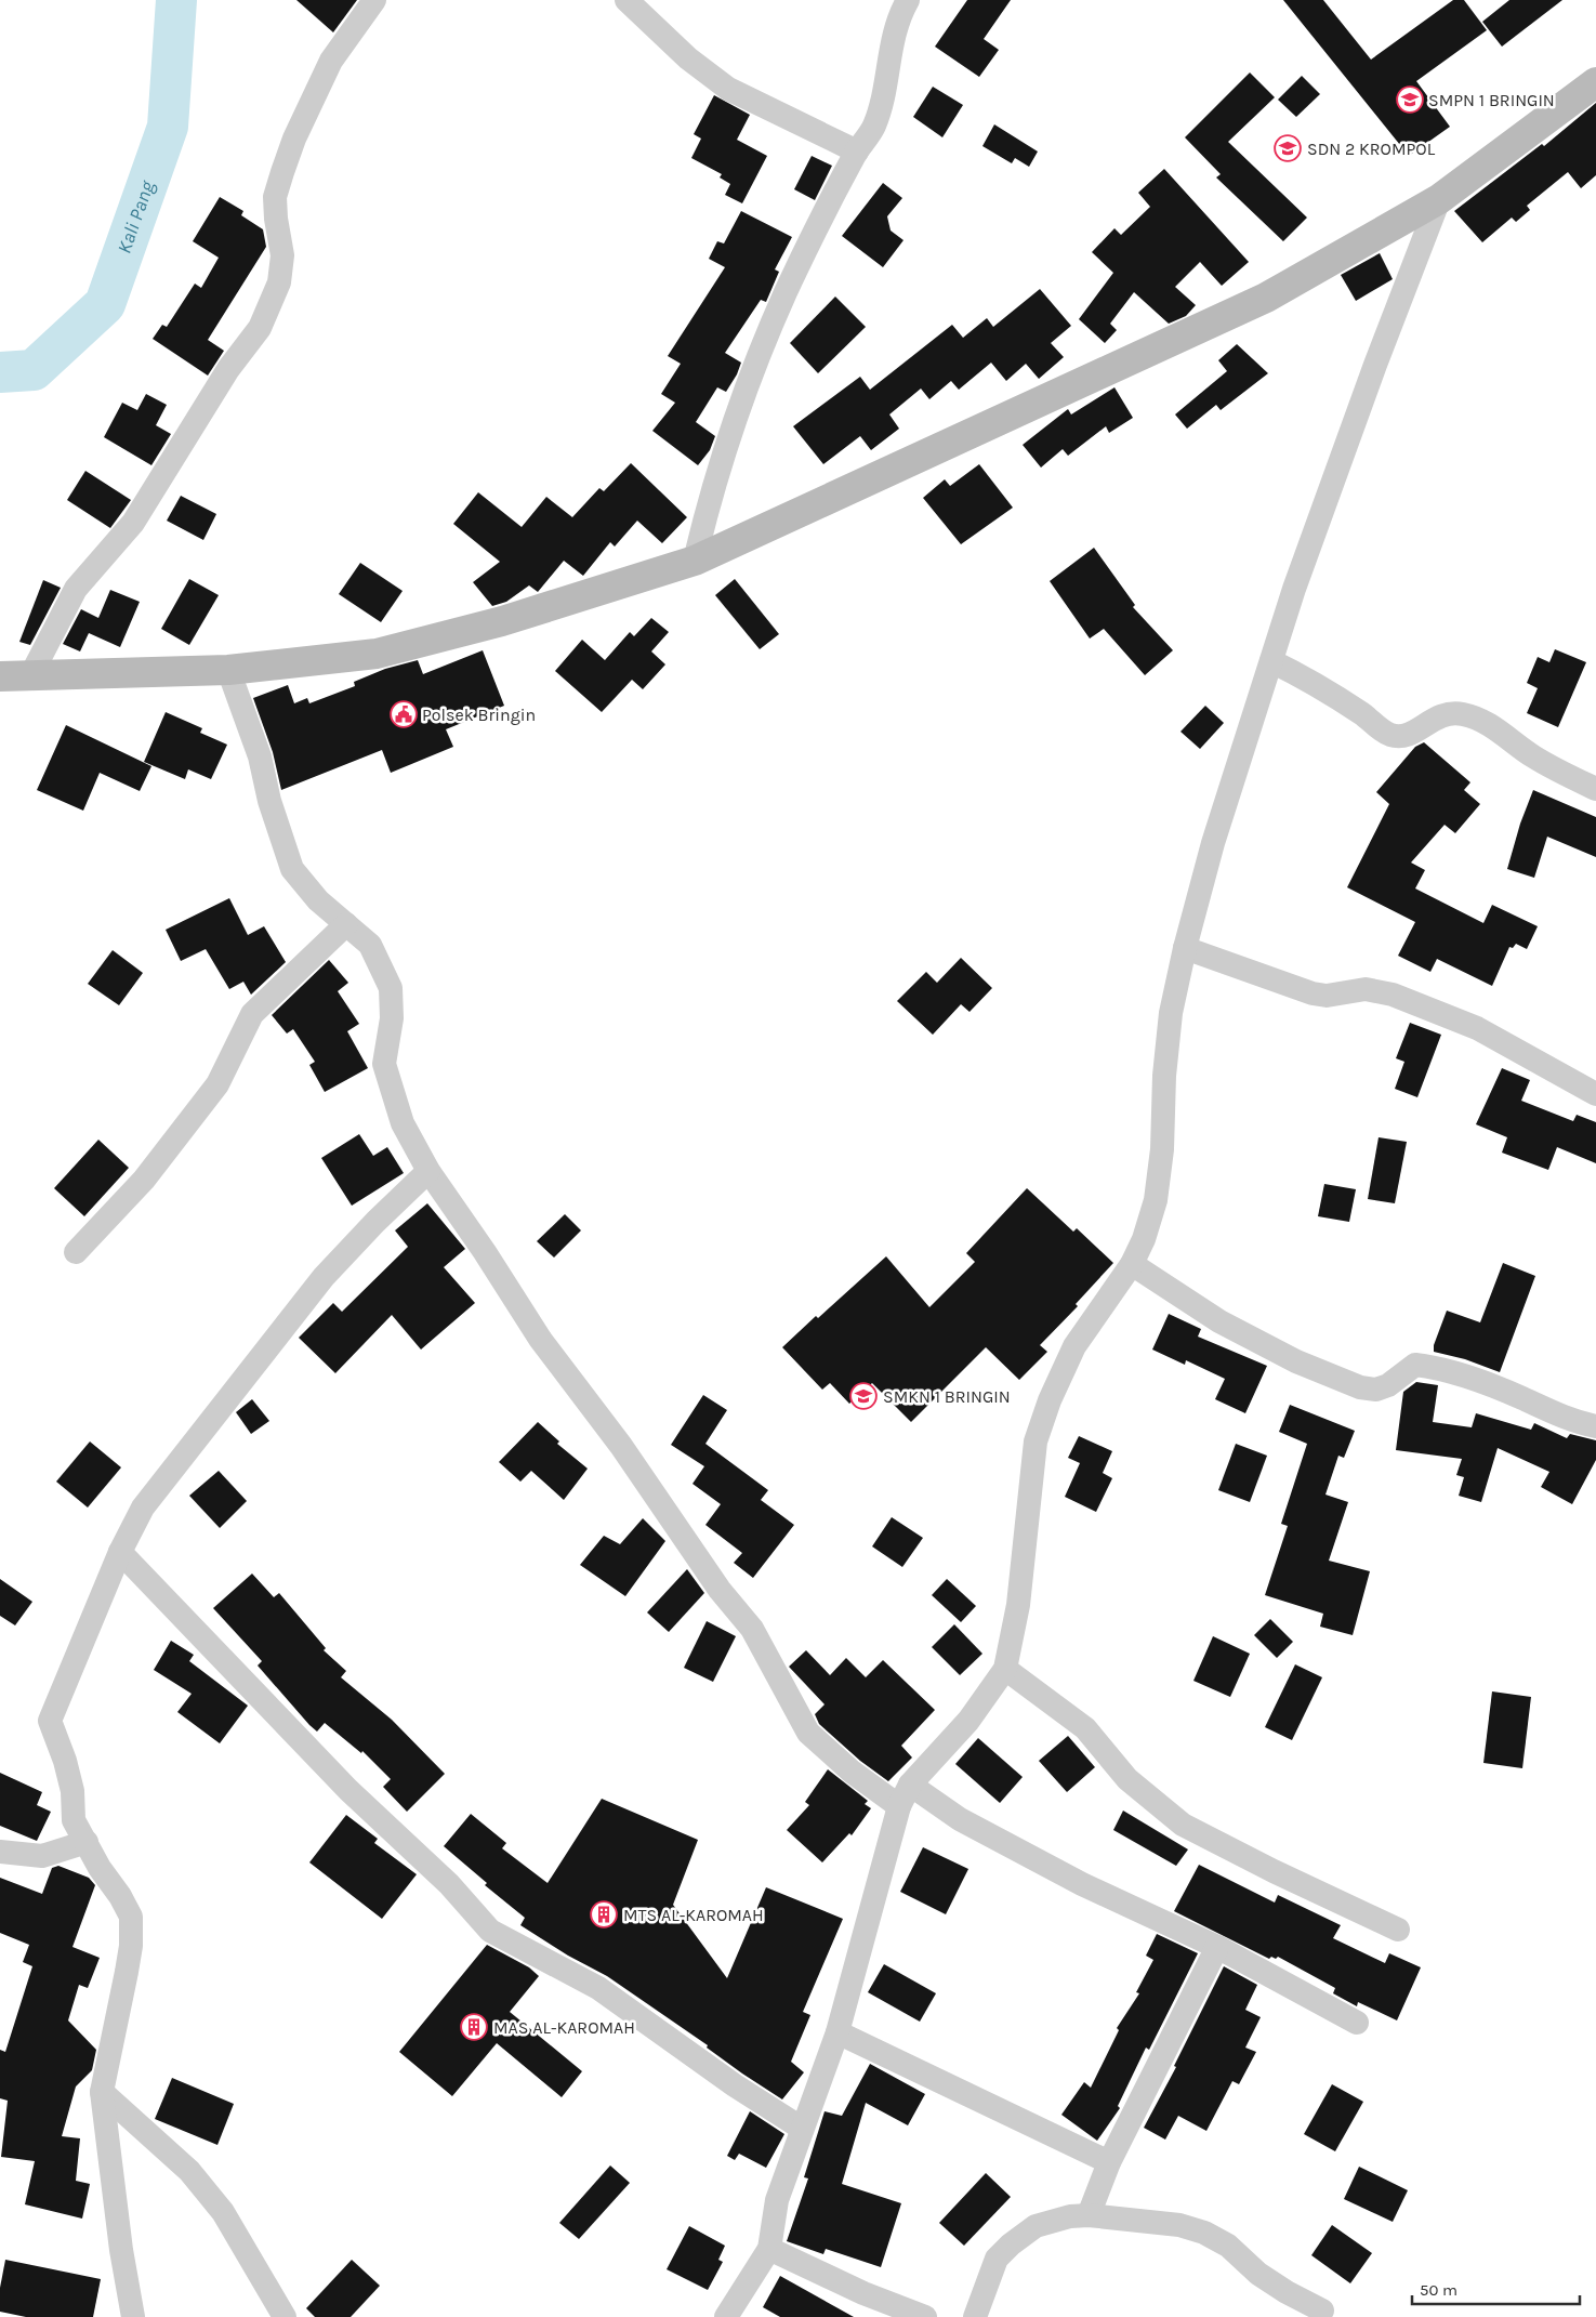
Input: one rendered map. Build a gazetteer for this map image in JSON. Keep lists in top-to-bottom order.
{
  "water": ["Kali Pang"],
  "places": {
    "school or university": ["SMPN 1 BRINGIN", "SDN 2 KROMPOL", "SMKN 1 BRINGIN"],
    "public building": ["Polsek Bringin"],
    "building": ["MTS AL-KAROMAH", "MAS AL-KAROMAH"]
  },
  "scale_bar": "50 m"
}
